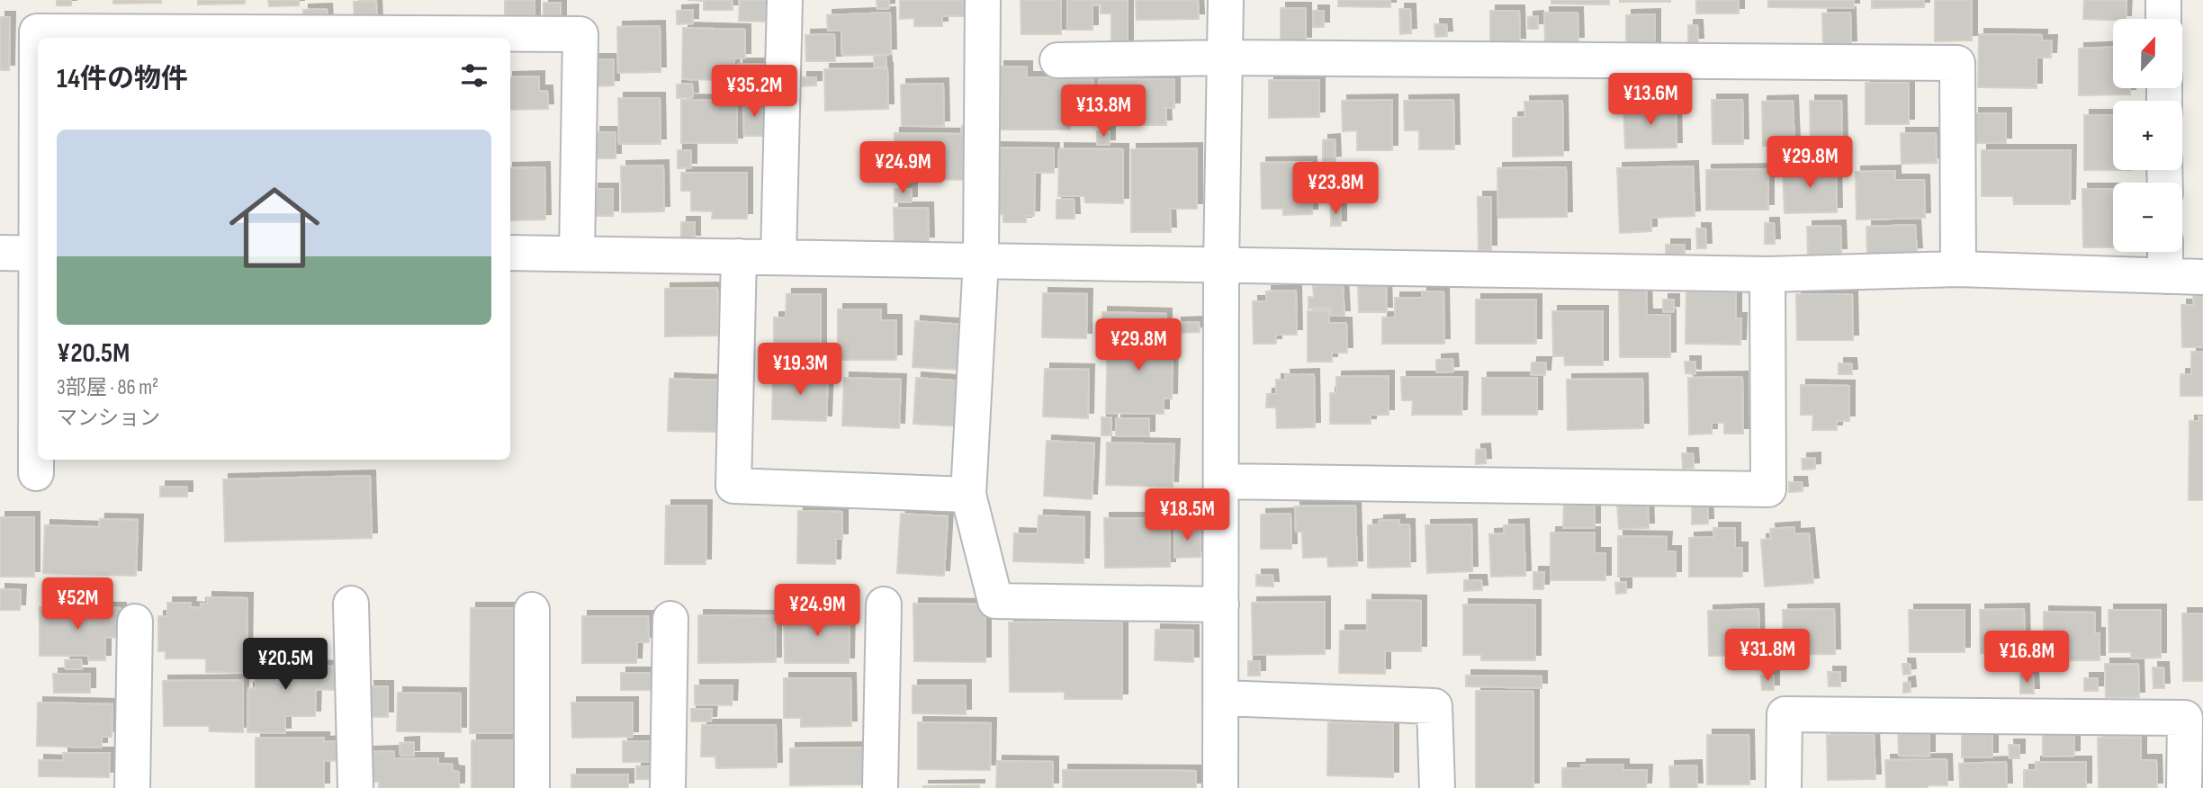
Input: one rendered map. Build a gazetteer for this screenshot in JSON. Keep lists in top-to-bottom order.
{
  "north": "top",
  "page": {
    "map_buttons": ["+", "−"],
    "heading": "14件の物件",
    "price": [
      "¥35.2M",
      "¥13.6M",
      "¥13.8M",
      "¥29.8M",
      "¥24.9M",
      "¥23.8M",
      "¥29.8M",
      "¥19.3M",
      "¥18.5M",
      "¥52M",
      "¥24.9M",
      "¥31.8M",
      "¥16.8M",
      "¥20.5M"
    ],
    "list": [
      {
        "name": "¥20.5M",
        "note": "3部屋 · 86 m² · マンション"
      }
    ]
  }
}
